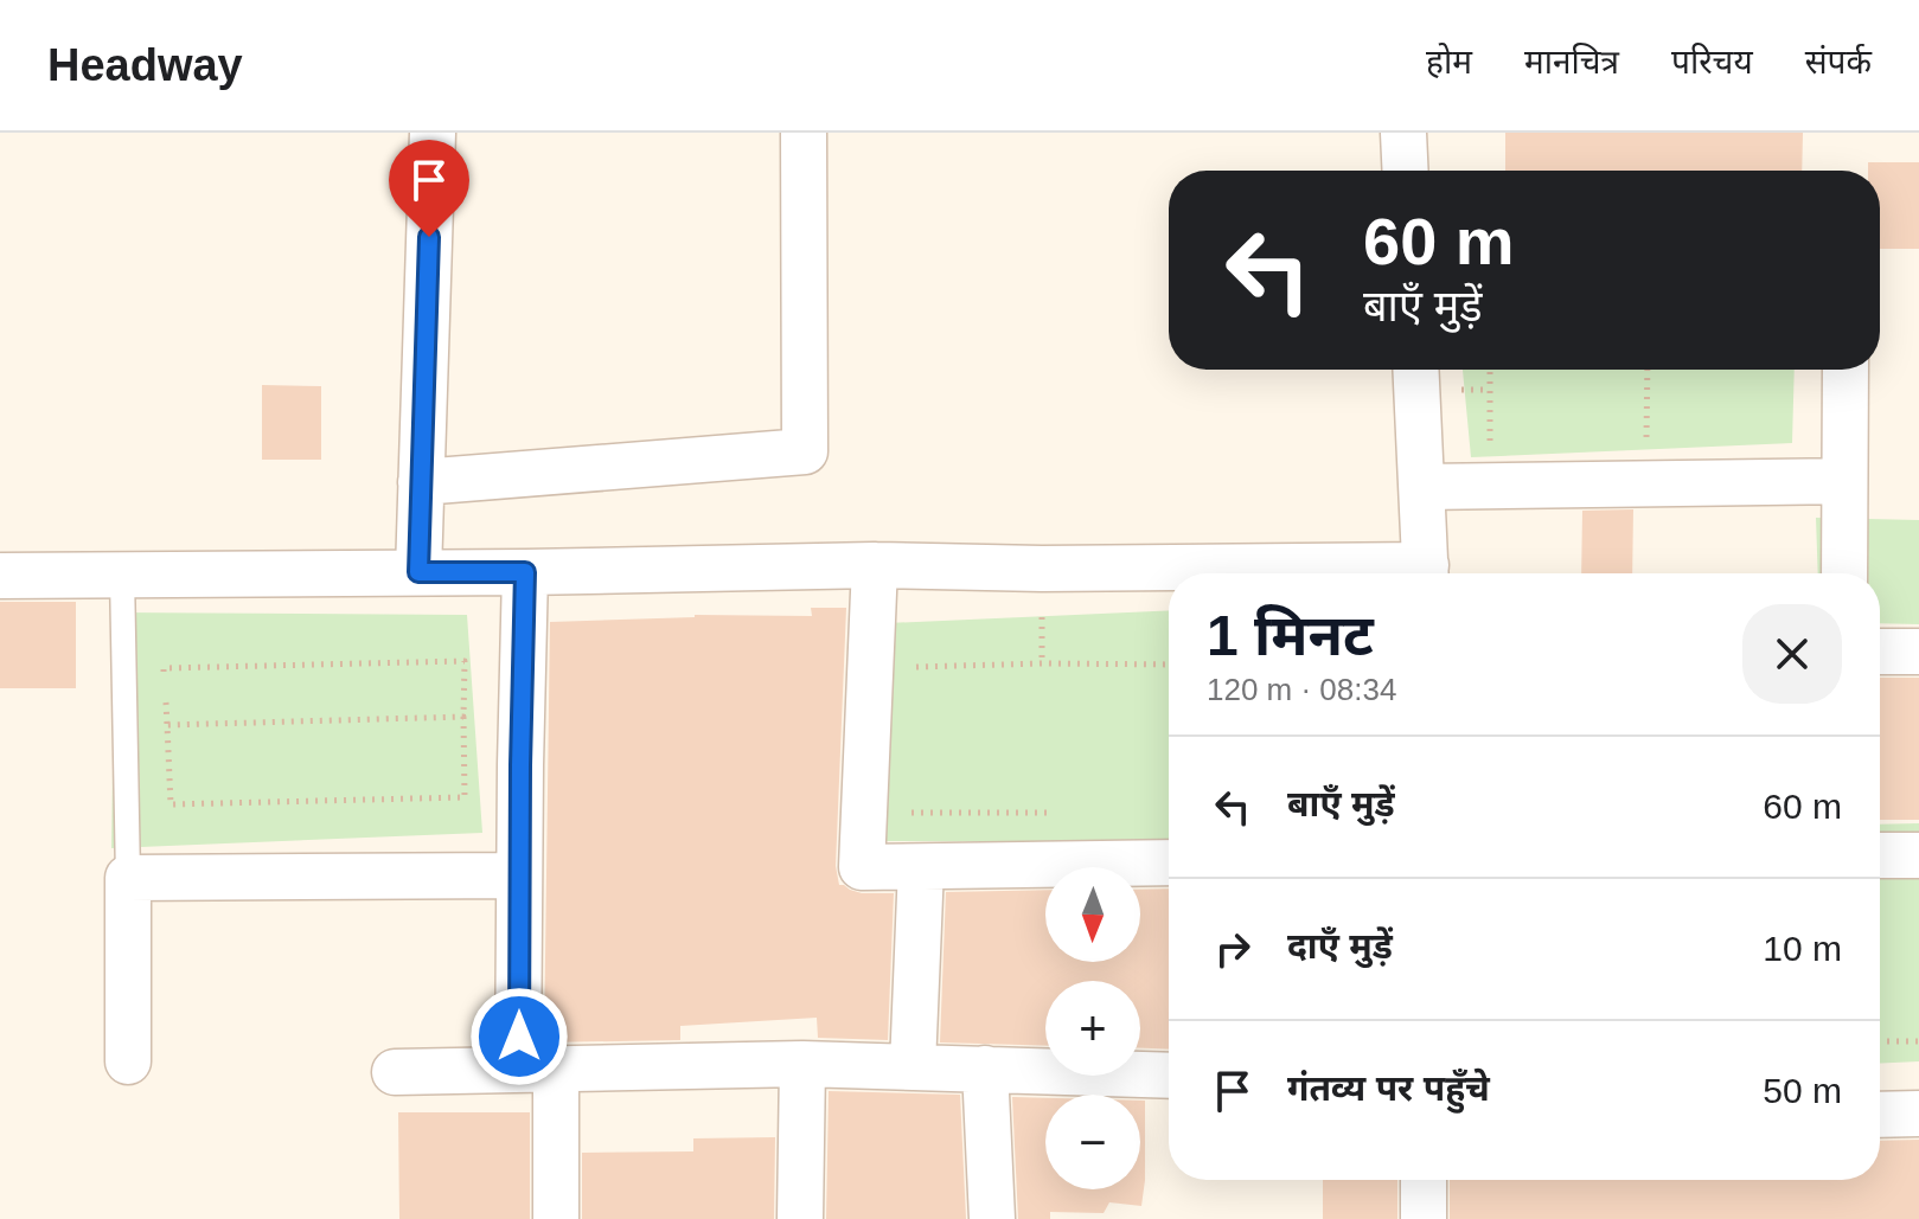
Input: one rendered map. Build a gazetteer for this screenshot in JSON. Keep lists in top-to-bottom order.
{
  "north": "bottom",
  "page": {
    "header": "Headway",
    "nav": [
      "होम",
      "मानचित्र",
      "परिचय",
      "संपर्क"
    ],
    "turn": ["60 m", "बाएँ मुड़ें"],
    "heading": ["1 मिनट", "120 m · 08:34"],
    "list": [
      {
        "name": "बाएँ मुड़ें",
        "value": "60 m"
      },
      {
        "name": "दाएँ मुड़ें",
        "value": "10 m"
      },
      {
        "name": "गंतव्य पर पहुँचे",
        "value": "50 m"
      }
    ],
    "map_buttons": ["+", "−"]
  }
}
